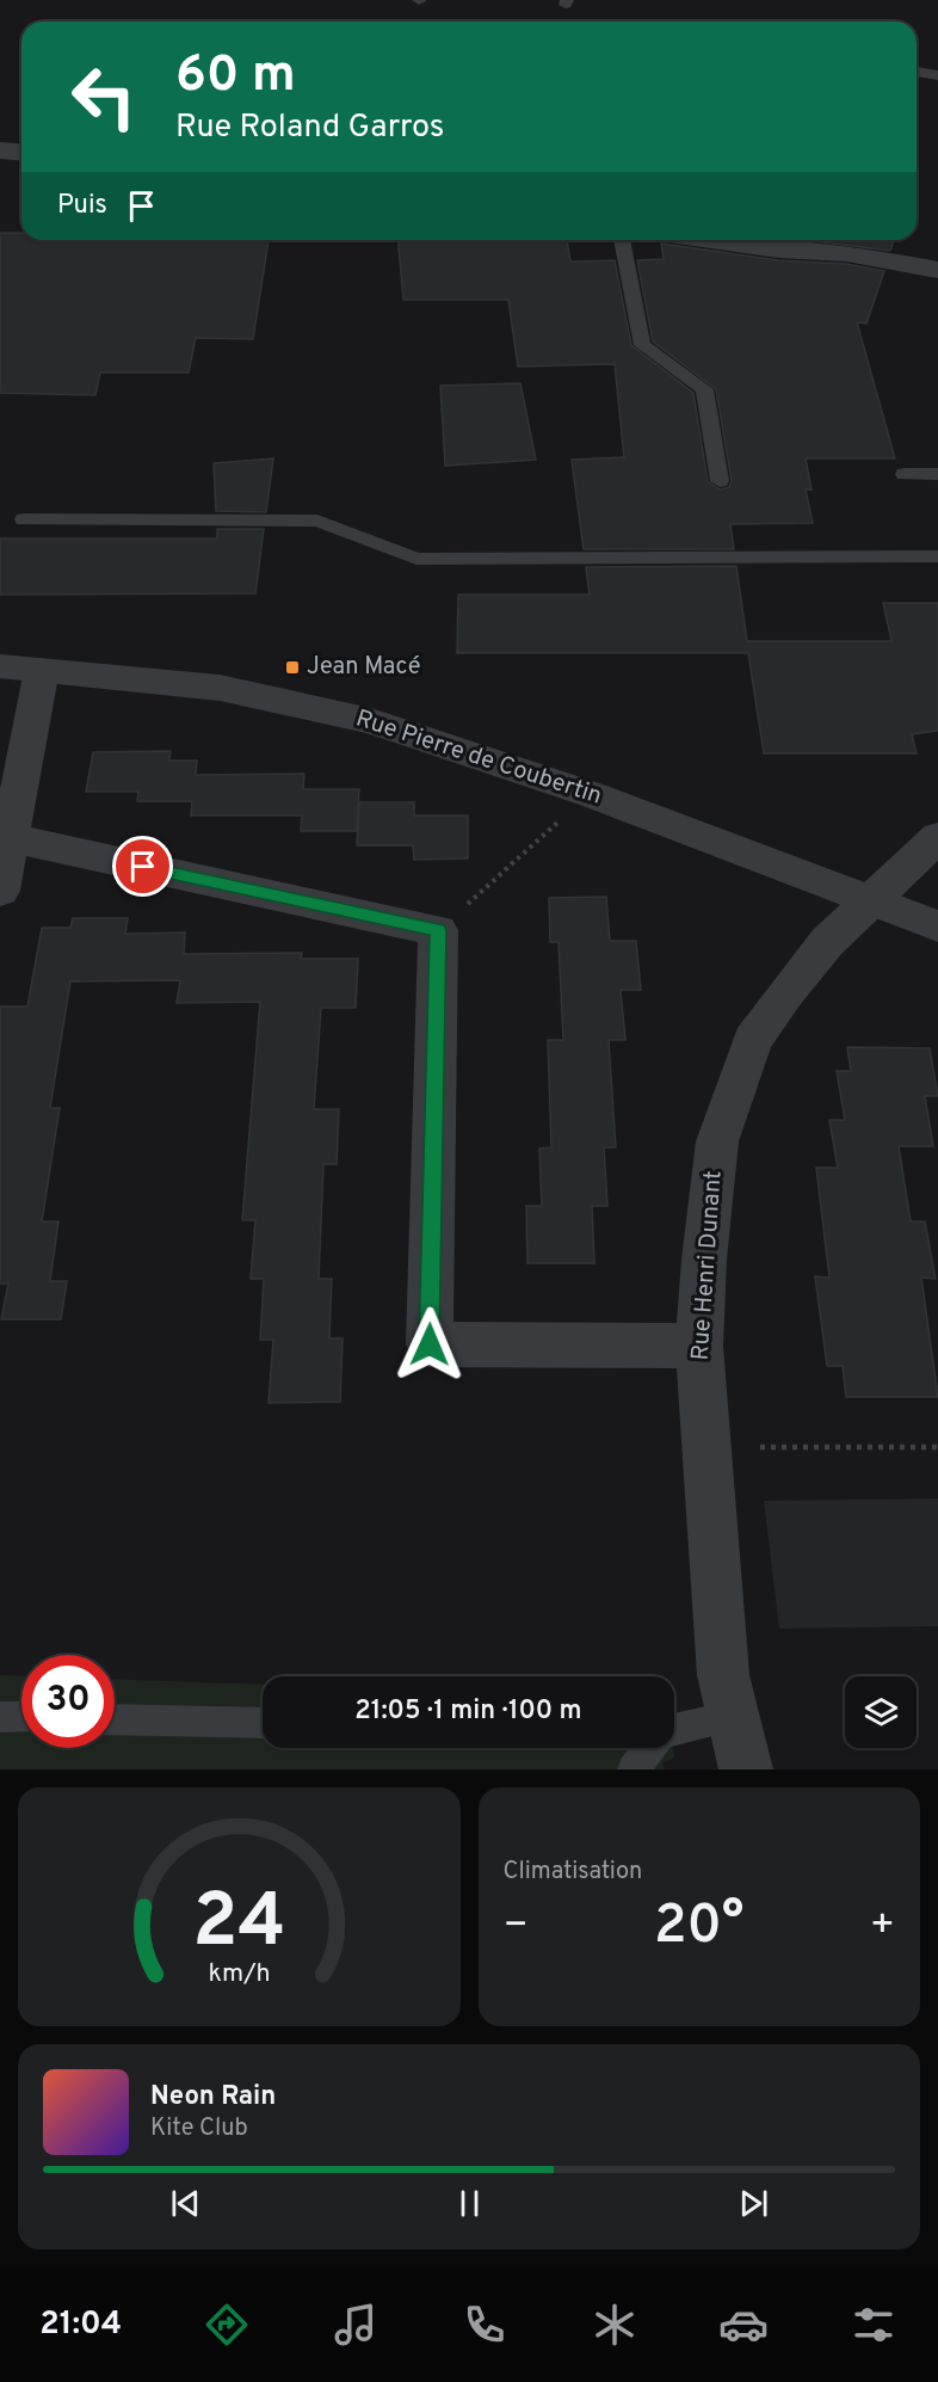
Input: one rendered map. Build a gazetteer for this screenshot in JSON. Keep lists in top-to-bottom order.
{
  "streets": {
    "street": ["Rue Pierre de Coubertin", "Rue Henri Dunant"]
  },
  "crossings": [
    ["Rue Pierre de Coubertin", "Rue Henri Dunant"]
  ],
  "places": {
    "transit": ["Jean Macé"]
  },
  "page": {
    "turn": ["60 m", "Rue Roland Garros"],
    "then": "Puis",
    "limit": "30",
    "trip": "21:05 · 1 min · 100 m",
    "tile": "Climatisation",
    "heat": ["−", "20°", "+"],
    "song": ["Neon Rain", "Kite Club"],
    "tabs": "21:04",
    "gauge": ["24", "km/h"]
  }
}
